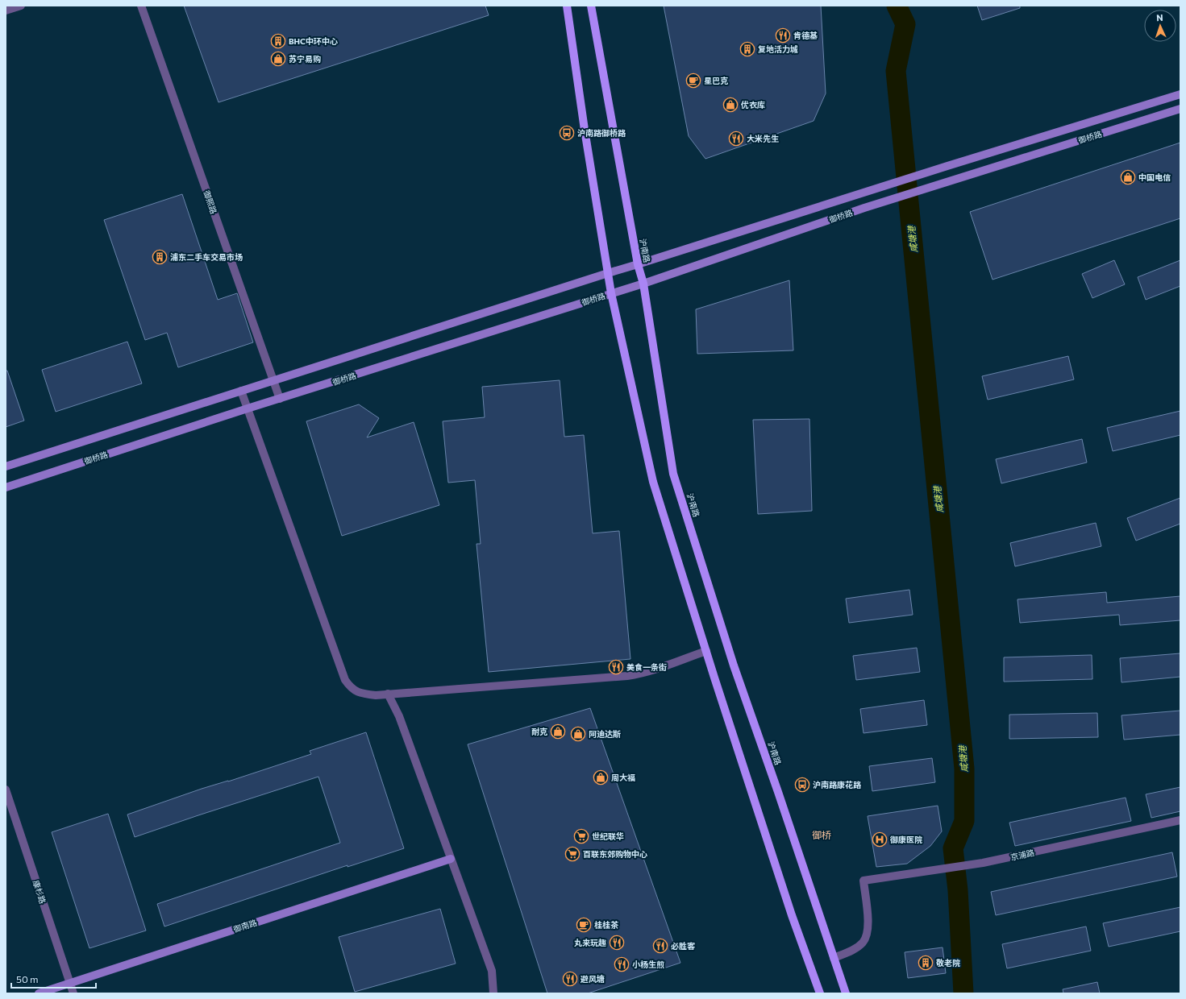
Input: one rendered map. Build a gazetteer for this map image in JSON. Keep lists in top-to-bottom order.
{
  "streets": {
    "main road": ["御桥路", "沪南路", "御南路"],
    "street": ["御熙路", "京浦路", "康杉路"]
  },
  "crossings": [
    ["御桥路", "御熙路"],
    ["御桥路", "沪南路"],
    ["沪南路", "京浦路"],
    ["康杉路", "御南路"]
  ],
  "districts": ["御桥"],
  "water": ["咸塘港"],
  "places": {
    "restaurant": [
      "肯德基",
      "大米先生",
      "美食一条街",
      "丸来玩趣",
      "必胜客",
      "小杨生煎",
      "避风塘"
    ],
    "building": [
      "BHC中环中心",
      "复地活力城",
      "浦东二手车交易市场",
      "敬老院"
    ],
    "shop": [
      "苏宁易购",
      "优衣库",
      "中国电信",
      "耐克",
      "阿迪达斯",
      "周大福"
    ],
    "cafe": ["星巴克", "桂桂茶"],
    "bus stop": ["沪南路御桥路", "沪南路康花路"],
    "supermarket": ["世纪联华", "百联东郊购物中心"],
    "hospital": ["御康医院"]
  },
  "scale_bar": "50 m",
  "north": "top"
}
